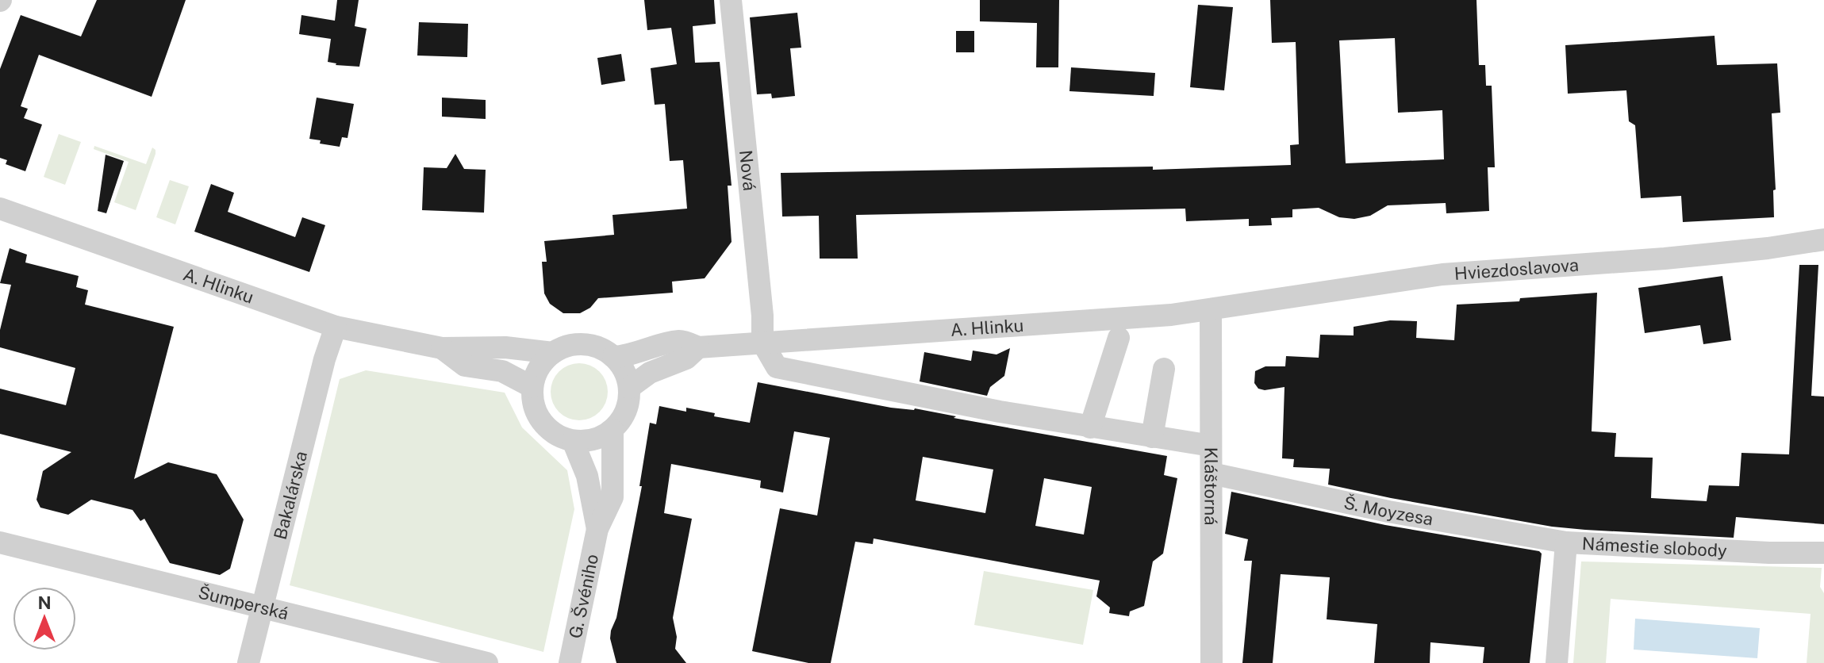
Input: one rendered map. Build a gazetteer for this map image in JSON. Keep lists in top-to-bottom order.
{
  "streets": {
    "street": [
      "Nová",
      "Hviezdoslavova",
      "A. Hlinku",
      "Kláštorná",
      "Bakalárska",
      "Š. Moyzesa",
      "Námestie slobody",
      "G. Švéniho",
      "Šumperská"
    ]
  },
  "crossings": [
    ["Nová", "A. Hlinku"],
    ["Hviezdoslavova", "A. Hlinku"],
    ["Hviezdoslavova", "Kláštorná"],
    ["A. Hlinku", "Kláštorná"],
    ["A. Hlinku", "Bakalárska"],
    ["A. Hlinku", "G. Švéniho"],
    ["Kláštorná", "Š. Moyzesa"],
    ["Bakalárska", "Šumperská"],
    ["Š. Moyzesa", "Námestie slobody"]
  ],
  "north": "top"
}
